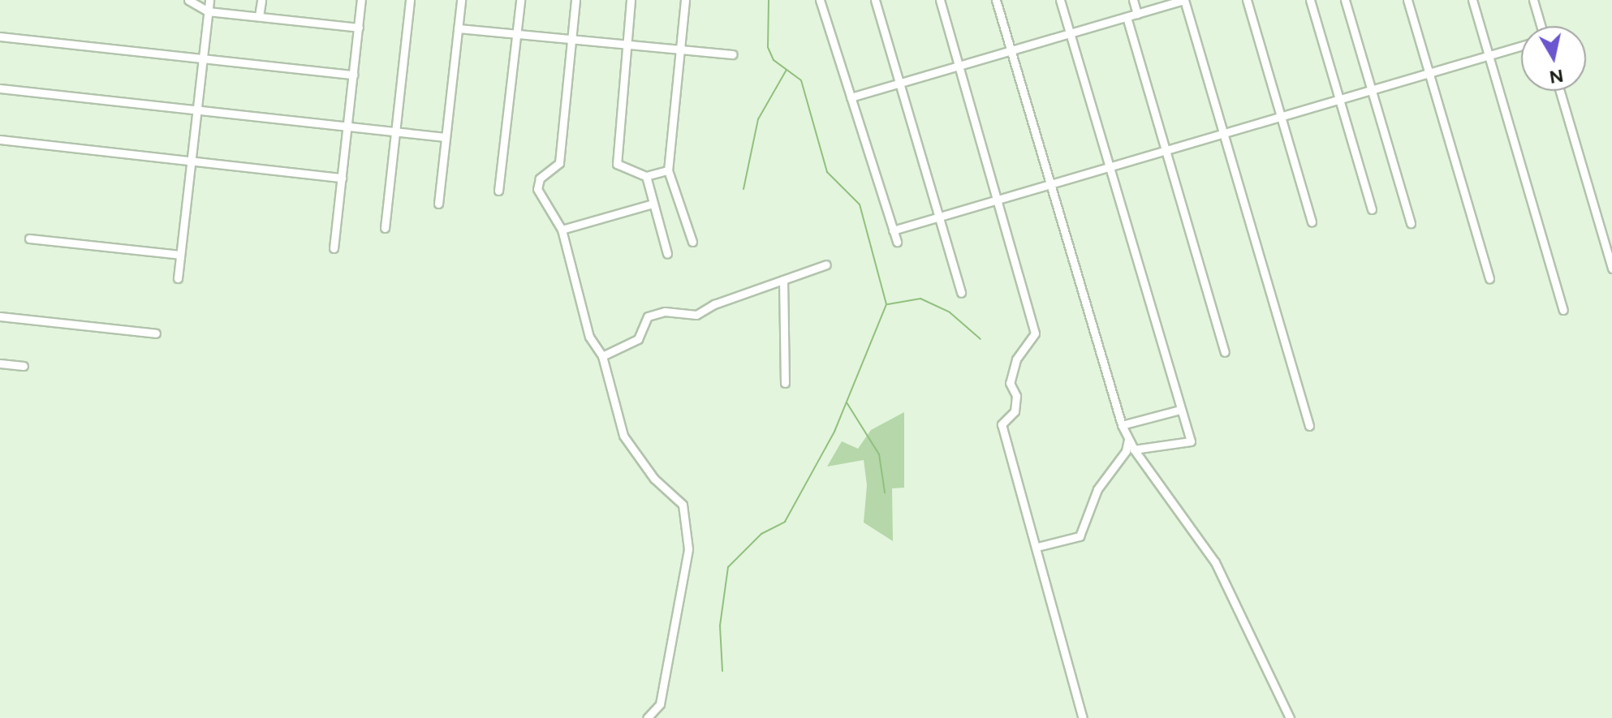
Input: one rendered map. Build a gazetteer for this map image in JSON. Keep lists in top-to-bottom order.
{
  "north": "bottom"
}
